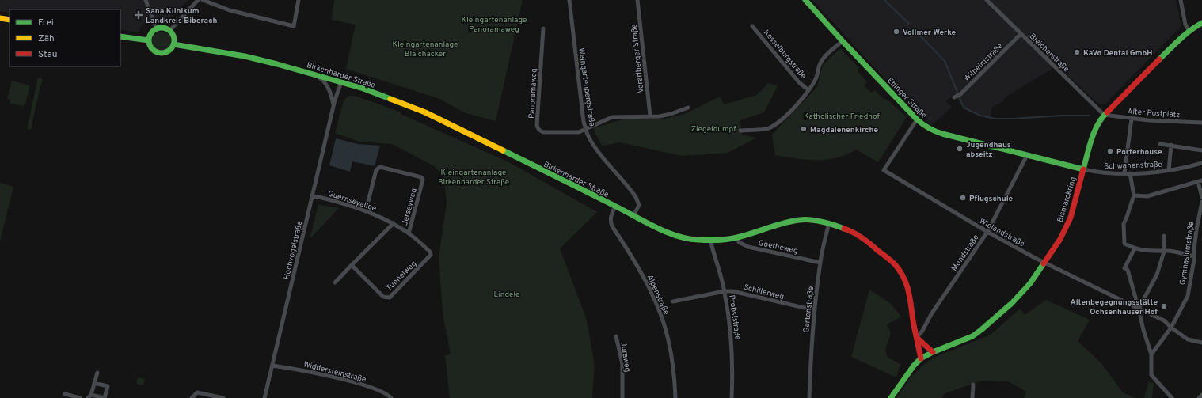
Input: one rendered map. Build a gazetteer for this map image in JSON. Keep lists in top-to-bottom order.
{
  "streets": {
    "main road": ["Birkenharder Straße", "Ehinger Straße", "Bismarckring"],
    "street": [
      "Bleicherstraße",
      "Kesselburgstraße",
      "Vorarlberger Straße",
      "Wilhelmstraße",
      "Weingartenbergstraße",
      "Panoramaweg",
      "Alter Postplatz",
      "Schwanenstraße",
      "Guernseyallee",
      "Jerseyweg",
      "Wielandstraße",
      "Goetheweg",
      "Hochvogelstraße",
      "Mondstraße",
      "Gymnasiumstraße",
      "Tunnelweg",
      "Schillerweg",
      "Alpenstraße",
      "Gartenstraße",
      "Probststraße",
      "Juraweg",
      "Widdersteinstraße"
    ]
  },
  "crossings": [
    ["Bleicherstraße", "Wilhelmstraße"],
    ["Bleicherstraße", "Alter Postplatz"],
    ["Bleicherstraße", "Bismarckring"],
    ["Birkenharder Straße", "Weingartenbergstraße"],
    ["Birkenharder Straße", "Bismarckring"],
    ["Birkenharder Straße", "Goetheweg"],
    ["Birkenharder Straße", "Hochvogelstraße"],
    ["Birkenharder Straße", "Mondstraße"],
    ["Birkenharder Straße", "Alpenstraße"],
    ["Birkenharder Straße", "Gartenstraße"],
    ["Birkenharder Straße", "Probststraße"],
    ["Weingartenbergstraße", "Panoramaweg"],
    ["Ehinger Straße", "Schwanenstraße"],
    ["Ehinger Straße", "Bismarckring"],
    ["Ehinger Straße", "Wielandstraße"],
    ["Ehinger Straße", "Mondstraße"],
    ["Alter Postplatz", "Bismarckring"],
    ["Schwanenstraße", "Bismarckring"],
    ["Bismarckring", "Wielandstraße"],
    ["Guernseyallee", "Jerseyweg"],
    ["Guernseyallee", "Hochvogelstraße"],
    ["Guernseyallee", "Tunnelweg"],
    ["Wielandstraße", "Mondstraße"],
    ["Wielandstraße", "Gymnasiumstraße"],
    ["Goetheweg", "Gartenstraße"],
    ["Hochvogelstraße", "Widdersteinstraße"],
    ["Schillerweg", "Gartenstraße"],
    ["Schillerweg", "Probststraße"]
  ],
  "parks": [
    "Kleingartenanlage Panoramaweg",
    "Kleingartenanlage Blaichäcker",
    "Katholischer Friedhof",
    "Ziegeldumpf",
    "Kleingartenanlage Birkenharder Straße",
    "Lindele"
  ],
  "places": {
    "health": ["Sana Klinikum Landkreis Biberach"],
    "other": [
      "Vollmer Werke",
      "KaVo Dental GmbH",
      "Magdalenenkirche",
      "Jugendhaus abseitz",
      "Porterhouse",
      "Pflugschule",
      "Altenbegegnungsstätte Ochsenhauser Hof"
    ]
  },
  "legend": ["Frei", "Zäh", "Stau"]
}
